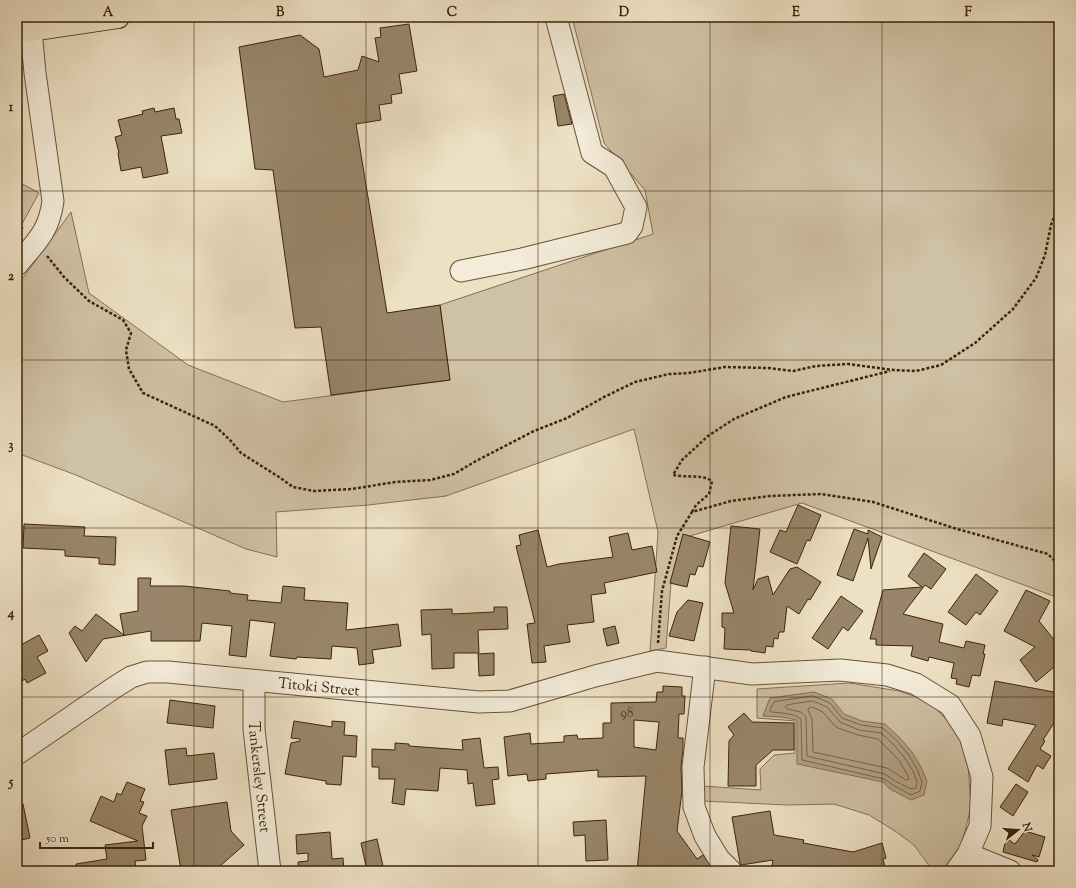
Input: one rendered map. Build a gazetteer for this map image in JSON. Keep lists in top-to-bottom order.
{
  "streets": {
    "street": ["Titoki Street", "Tankersley Street"]
  },
  "crossings": [
    ["Titoki Street", "Tankersley Street"]
  ],
  "house_numbers": ["98"],
  "scale_bar": "50 m",
  "north": "right",
  "grid": {
    "columns": [
      "A",
      "B",
      "C",
      "D",
      "E",
      "F"
    ],
    "rows": [
      "1",
      "2",
      "3",
      "4",
      "5"
    ]
  }
}
